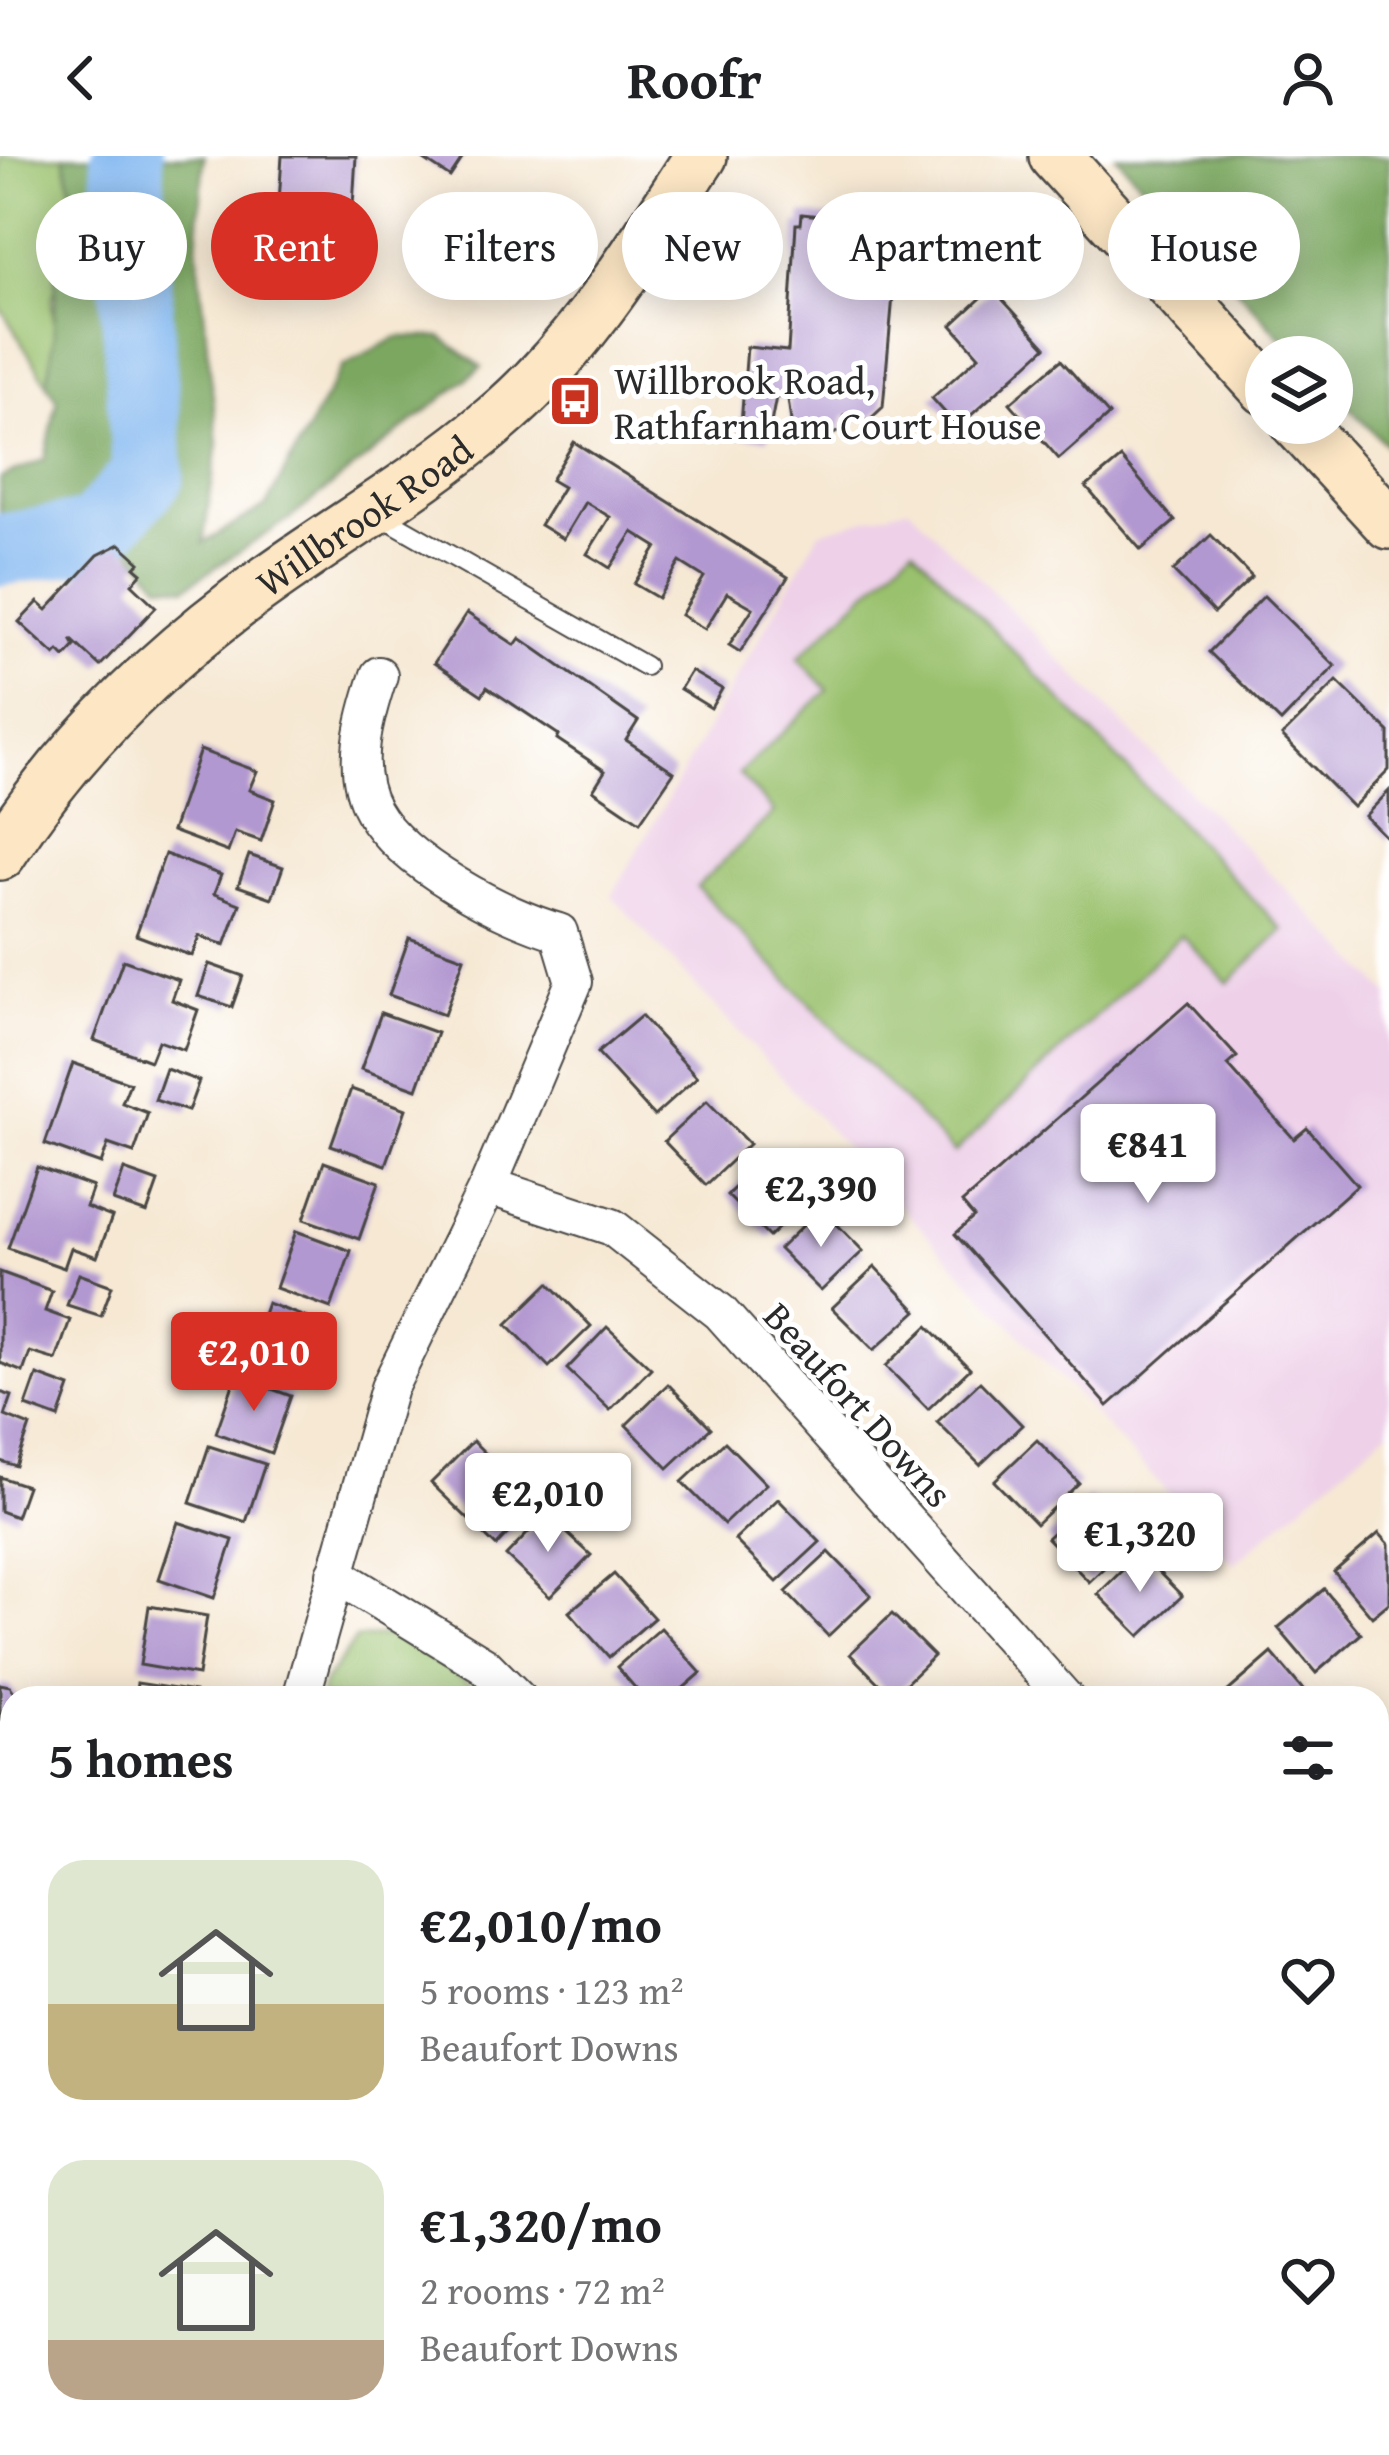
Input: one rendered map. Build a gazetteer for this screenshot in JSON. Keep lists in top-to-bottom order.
{
  "streets": {
    "main road": ["Willbrook Road"],
    "street": ["Beaufort Downs"]
  },
  "places": {
    "bus stop": ["Willbrook Road, Rathfarnham Court House"]
  },
  "page": {
    "header": "Roofr",
    "chip": [
      "Buy",
      "Rent",
      "Filters",
      "New",
      "Apartment",
      "House"
    ],
    "price": [
      "€841",
      "€2,390",
      "€2,010",
      "€2,010",
      "€1,320"
    ],
    "heading": "5 homes",
    "list": [
      {
        "name": "€2,010/mo",
        "note": "5 rooms · 123 m² · Beaufort Downs"
      },
      {
        "name": "€1,320/mo",
        "note": "2 rooms · 72 m² · Beaufort Downs"
      }
    ]
  }
}
